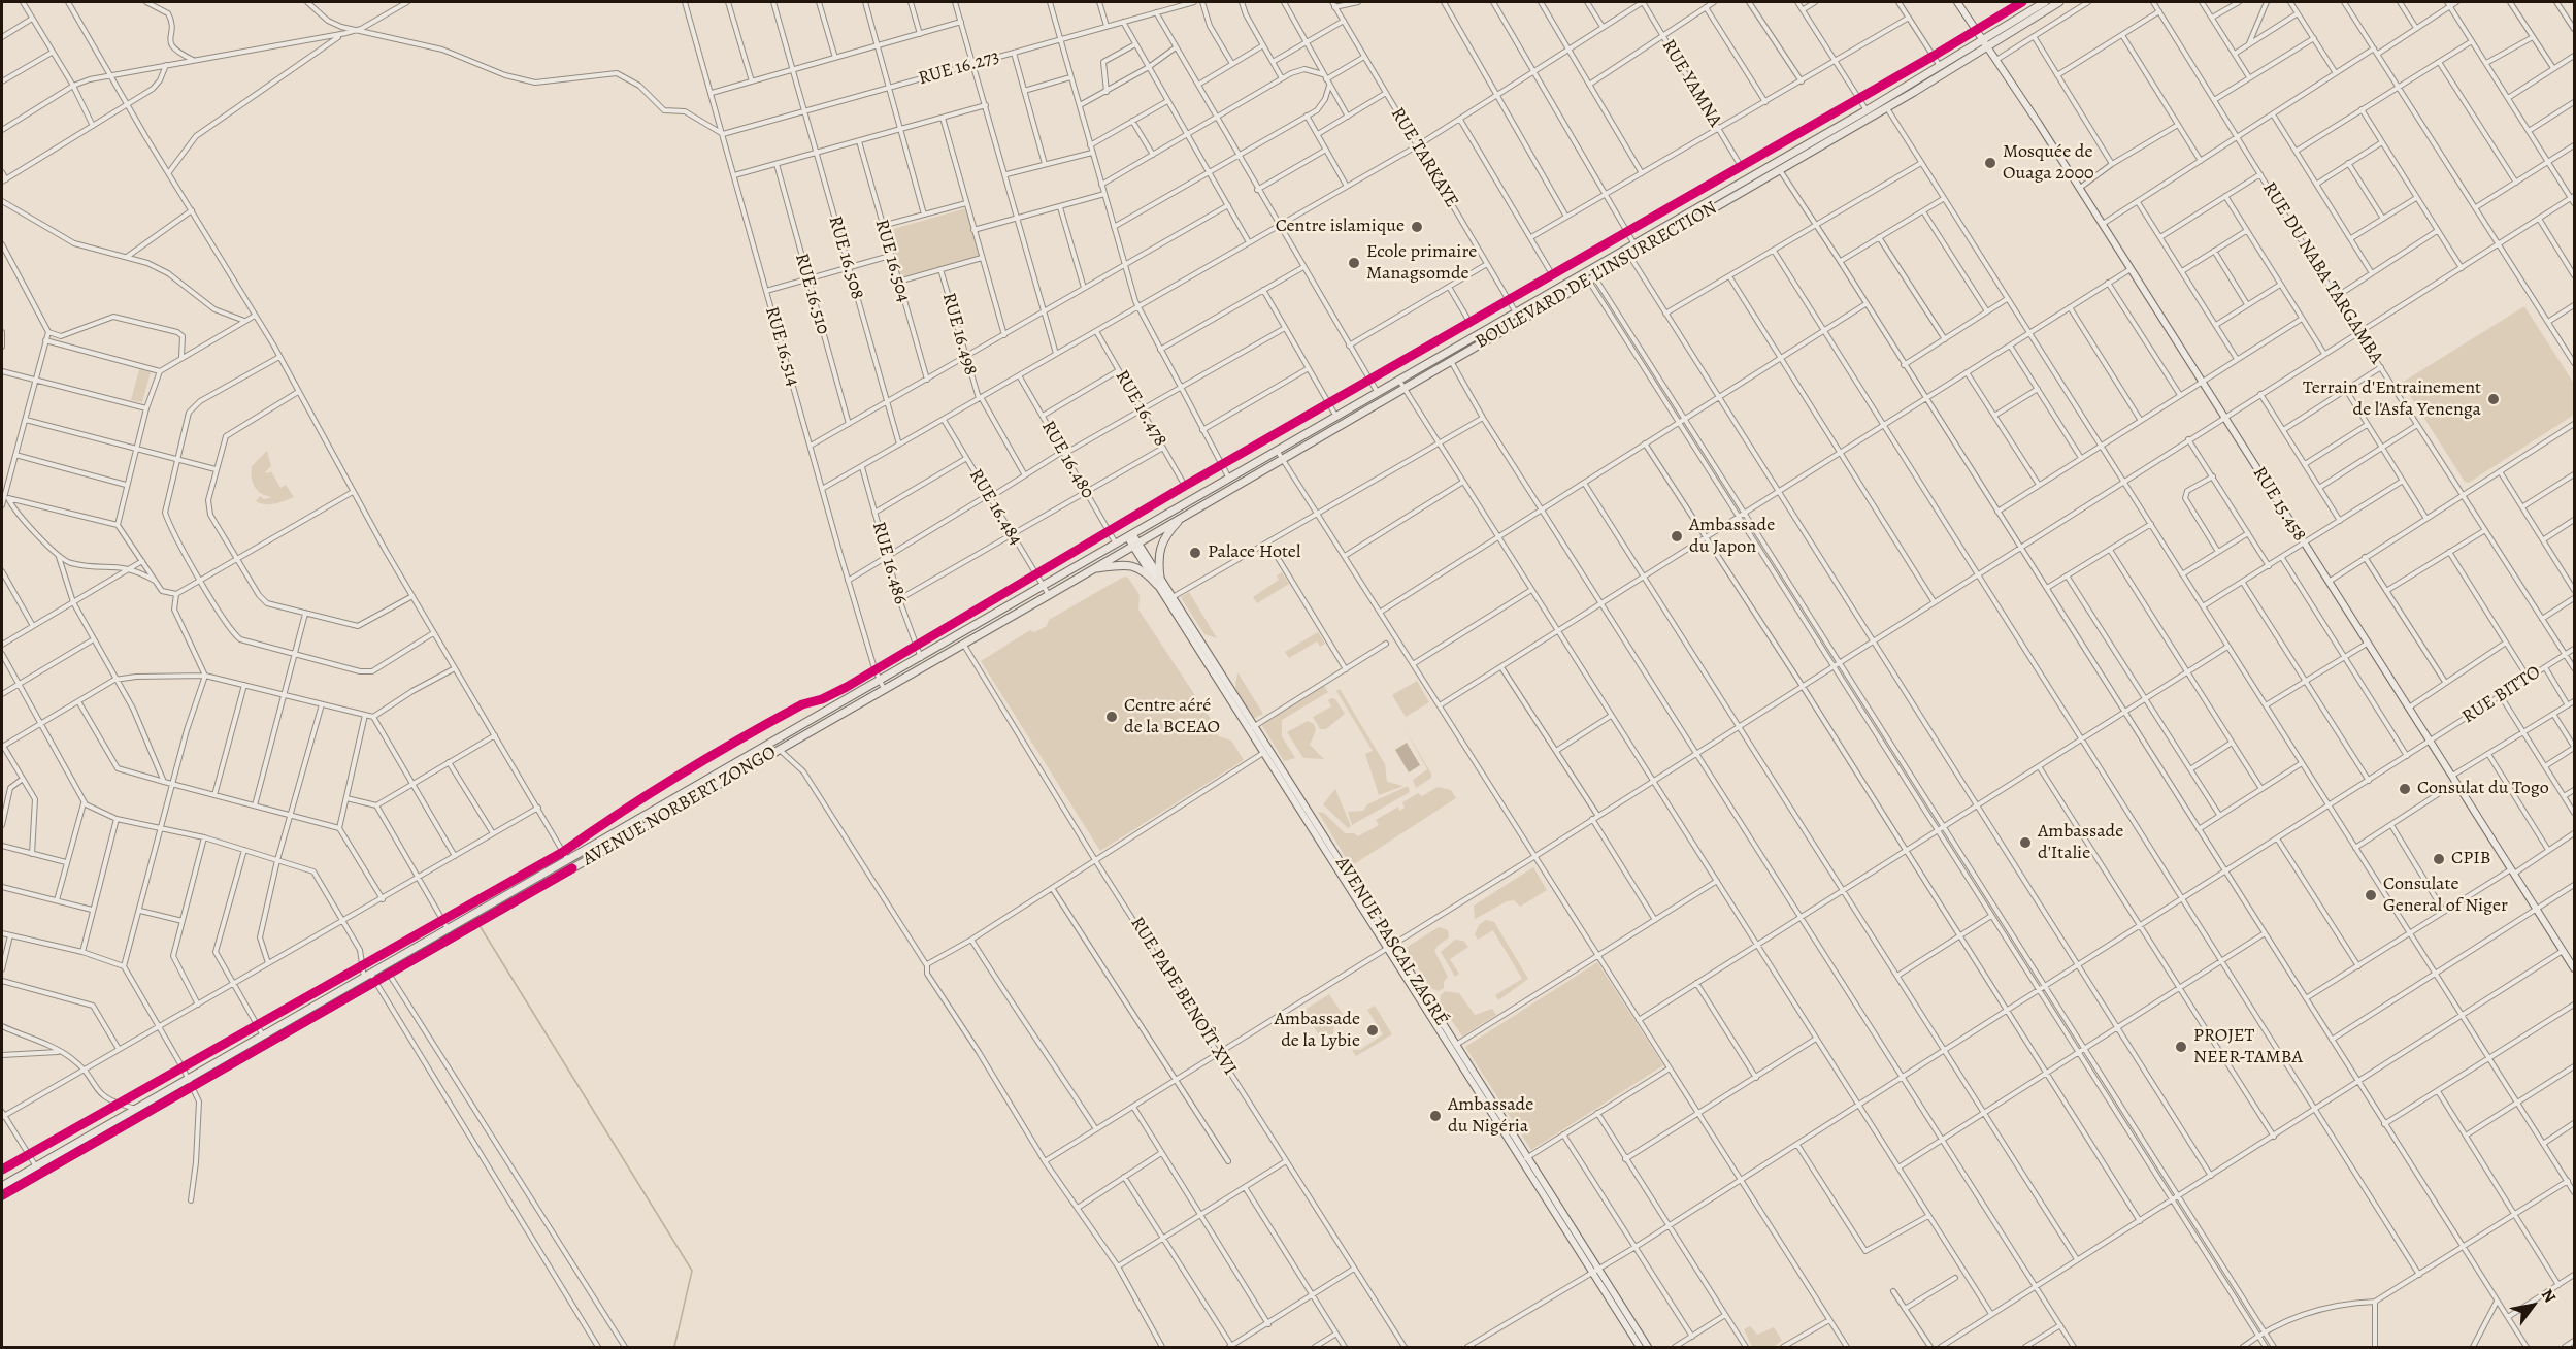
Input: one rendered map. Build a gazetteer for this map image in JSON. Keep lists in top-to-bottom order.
{
  "streets": {
    "main road": [
      "BOULEVARD DE L'INSURRECTION",
      "RUE 15.458",
      "AVENUE NORBERT ZONGO",
      "AVENUE PASCAL ZAGRÉ"
    ],
    "street": [
      "RUE 16.273",
      "RUE YAMNA",
      "RUE TARKAYE",
      "RUE 16.508",
      "RUE 16.504",
      "RUE DU NABA TARGAMBA",
      "RUE 16.510",
      "RUE 16.498",
      "RUE 16.514",
      "RUE 16.478",
      "RUE 16.480",
      "RUE 16.484",
      "RUE 16.486",
      "RUE BITTO",
      "RUE PAPE BENOÎT XVI"
    ]
  },
  "crossings": [
    ["RUE 16.273", "RUE 16.508"],
    ["RUE 16.273", "RUE 16.514"],
    ["RUE TARKAYE", "BOULEVARD DE L'INSURRECTION"],
    ["RUE DU NABA TARGAMBA", "RUE BITTO"],
    ["BOULEVARD DE L'INSURRECTION", "RUE 15.458"],
    ["BOULEVARD DE L'INSURRECTION", "AVENUE NORBERT ZONGO"],
    ["BOULEVARD DE L'INSURRECTION", "AVENUE PASCAL ZAGRÉ"],
    ["RUE 16.514", "AVENUE NORBERT ZONGO"],
    ["RUE 16.480", "AVENUE NORBERT ZONGO"],
    ["RUE 15.458", "RUE BITTO"],
    ["RUE 16.484", "AVENUE NORBERT ZONGO"],
    ["RUE 16.486", "AVENUE NORBERT ZONGO"],
    ["RUE BITTO", "AVENUE PASCAL ZAGRÉ"],
    ["AVENUE NORBERT ZONGO", "AVENUE PASCAL ZAGRÉ"],
    ["AVENUE NORBERT ZONGO", "RUE PAPE BENOÎT XVI"]
  ],
  "places": [
    "Mosquée de Ouaga 2000",
    "Centre islamique",
    "Ecole primaire Managsomde",
    "Terrain d'Entrainement de l'Asfa Yenenga",
    "Ambassade du Japon",
    "Palace Hotel",
    "Centre aéré de la BCEAO",
    "Consulat du Togo",
    "Ambassade d'Italie",
    "CPIB",
    "Consulate General of Niger",
    "Ambassade de la Lybie",
    "PROJET NEER-TAMBA",
    "Ambassade du Nigéria"
  ],
  "north": "top right"
}
